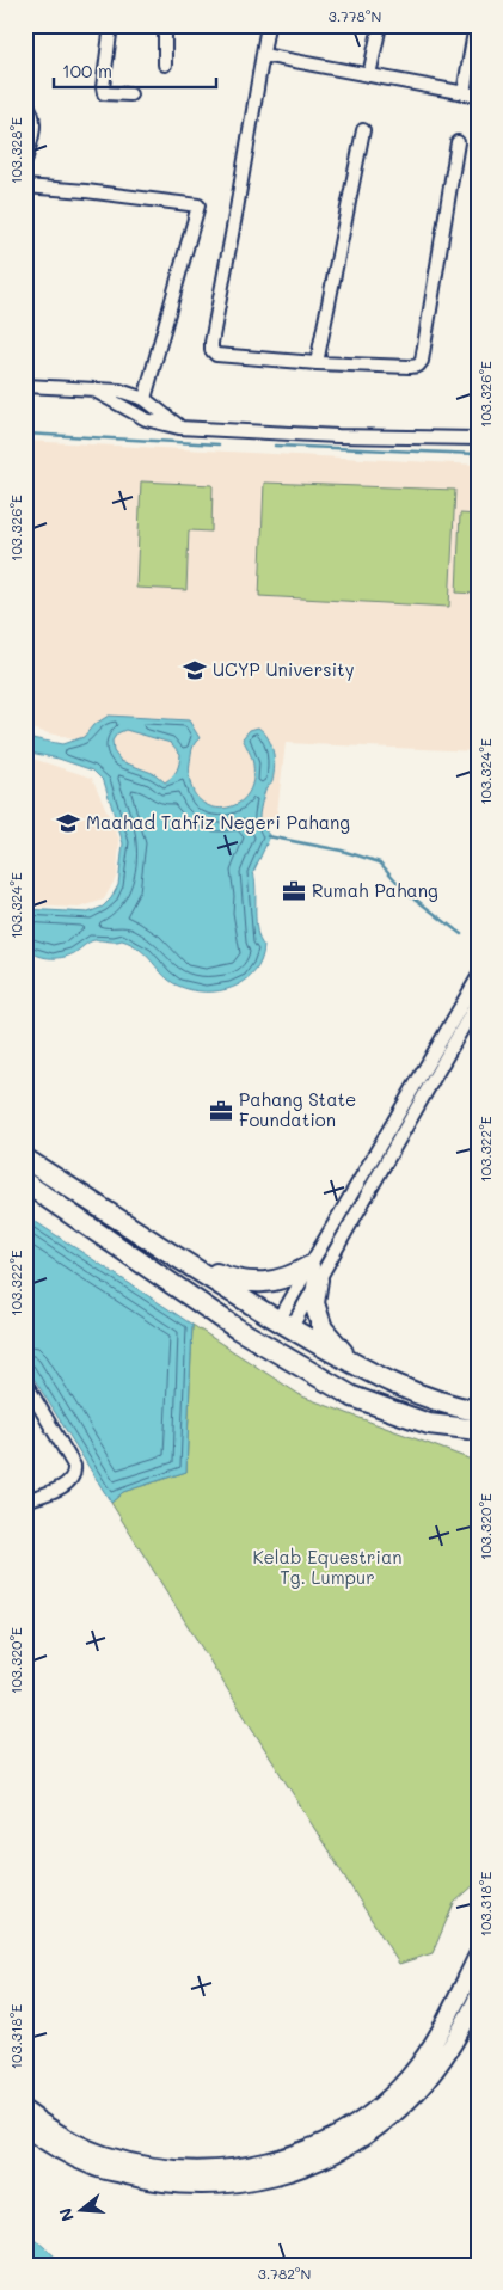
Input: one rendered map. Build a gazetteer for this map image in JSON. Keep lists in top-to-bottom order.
{
  "parks": ["Kelab Equestrian Tg. Lumpur"],
  "places": {
    "school or university": ["UCYP University", "Maahad Tahfiz Negeri Pahang"],
    "office": ["Rumah Pahang", "Pahang State Foundation"]
  },
  "scale_bar": "100 m",
  "north": "left",
  "coordinates": [
    "3.778°N",
    "103.328°E",
    "103.326°E",
    "103.324°E",
    "103.322°E",
    "103.320°E",
    "103.318°E",
    "3.782°N"
  ]
}
